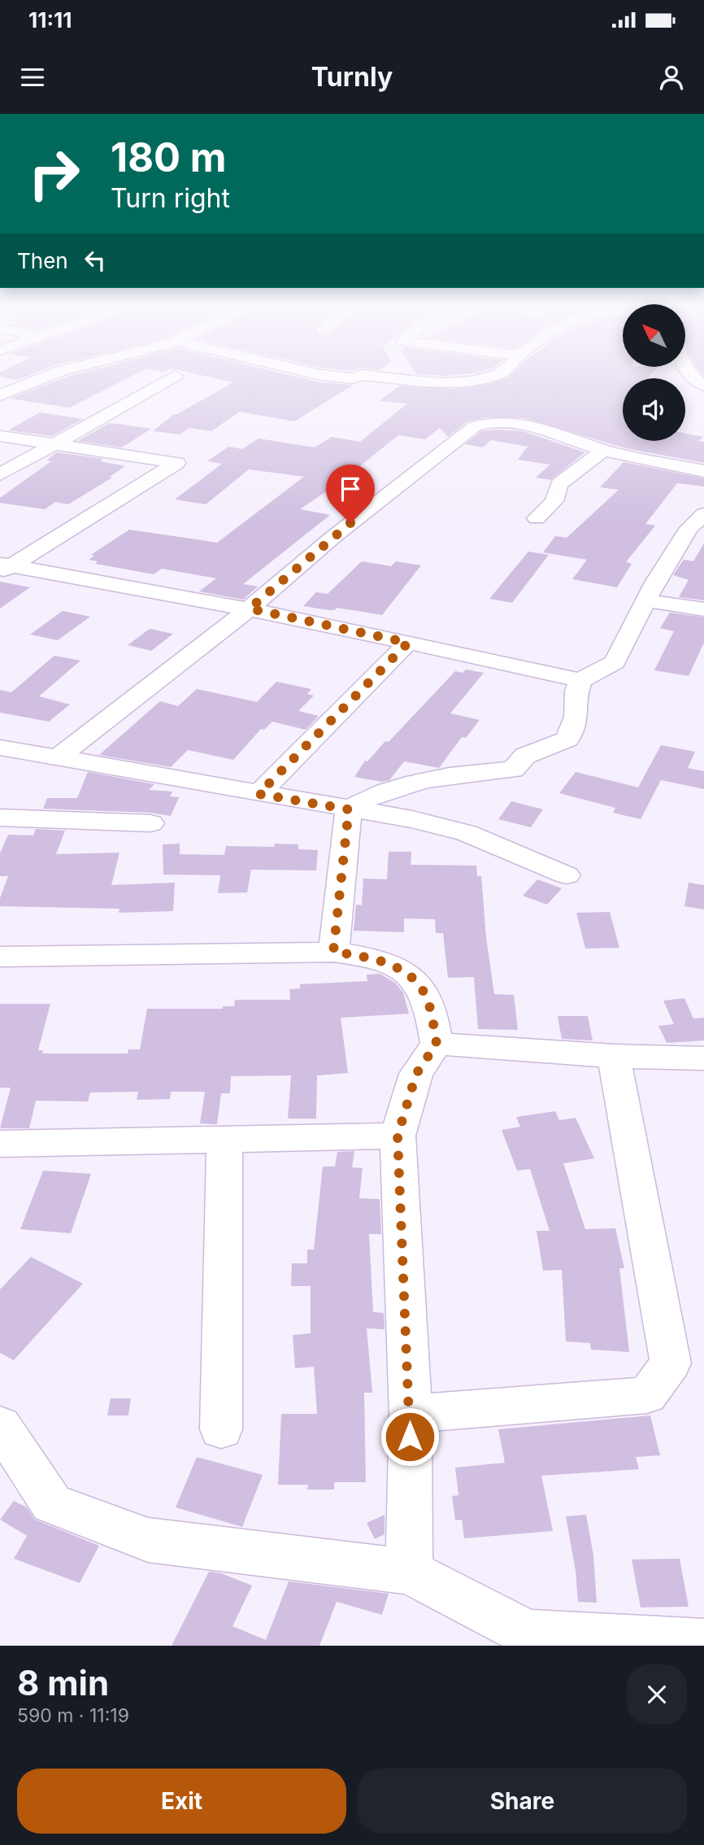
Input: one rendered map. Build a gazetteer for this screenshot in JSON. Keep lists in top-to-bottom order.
{
  "north": "top left",
  "page": {
    "status": "11:11",
    "header": "Turnly",
    "turn": ["180 m", "Turn right"],
    "then": "Then",
    "heading": ["8 min", "590 m · 11:19"],
    "buttons": ["Exit", "Share"]
  }
}
